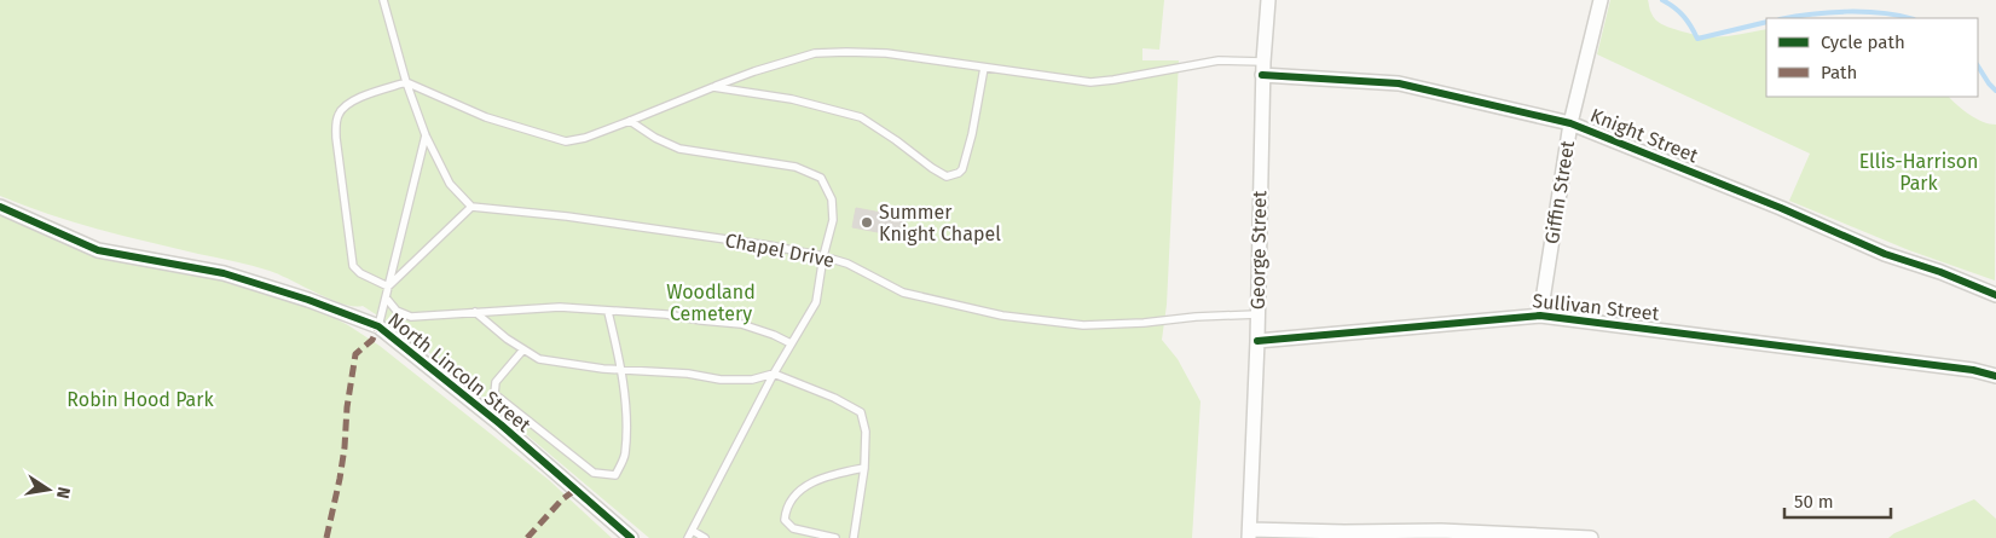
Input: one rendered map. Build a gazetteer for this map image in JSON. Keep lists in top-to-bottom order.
{
  "streets": {
    "street": [
      "Knight Street",
      "Giffin Street",
      "George Street",
      "Sullivan Street",
      "North Lincoln Street"
    ],
    "lane": ["Chapel Drive"]
  },
  "crossings": [
    ["Knight Street", "Giffin Street"],
    ["Knight Street", "George Street"],
    ["Giffin Street", "Sullivan Street"],
    ["Chapel Drive", "George Street"],
    ["George Street", "Sullivan Street"]
  ],
  "parks": ["Ellis-Harrison Park", "Woodland Cemetery", "Robin Hood Park"],
  "places": ["Summer Knight Chapel"],
  "legend": ["Cycle path", "Path"],
  "scale_bar": "50 m",
  "north": "right"
}
